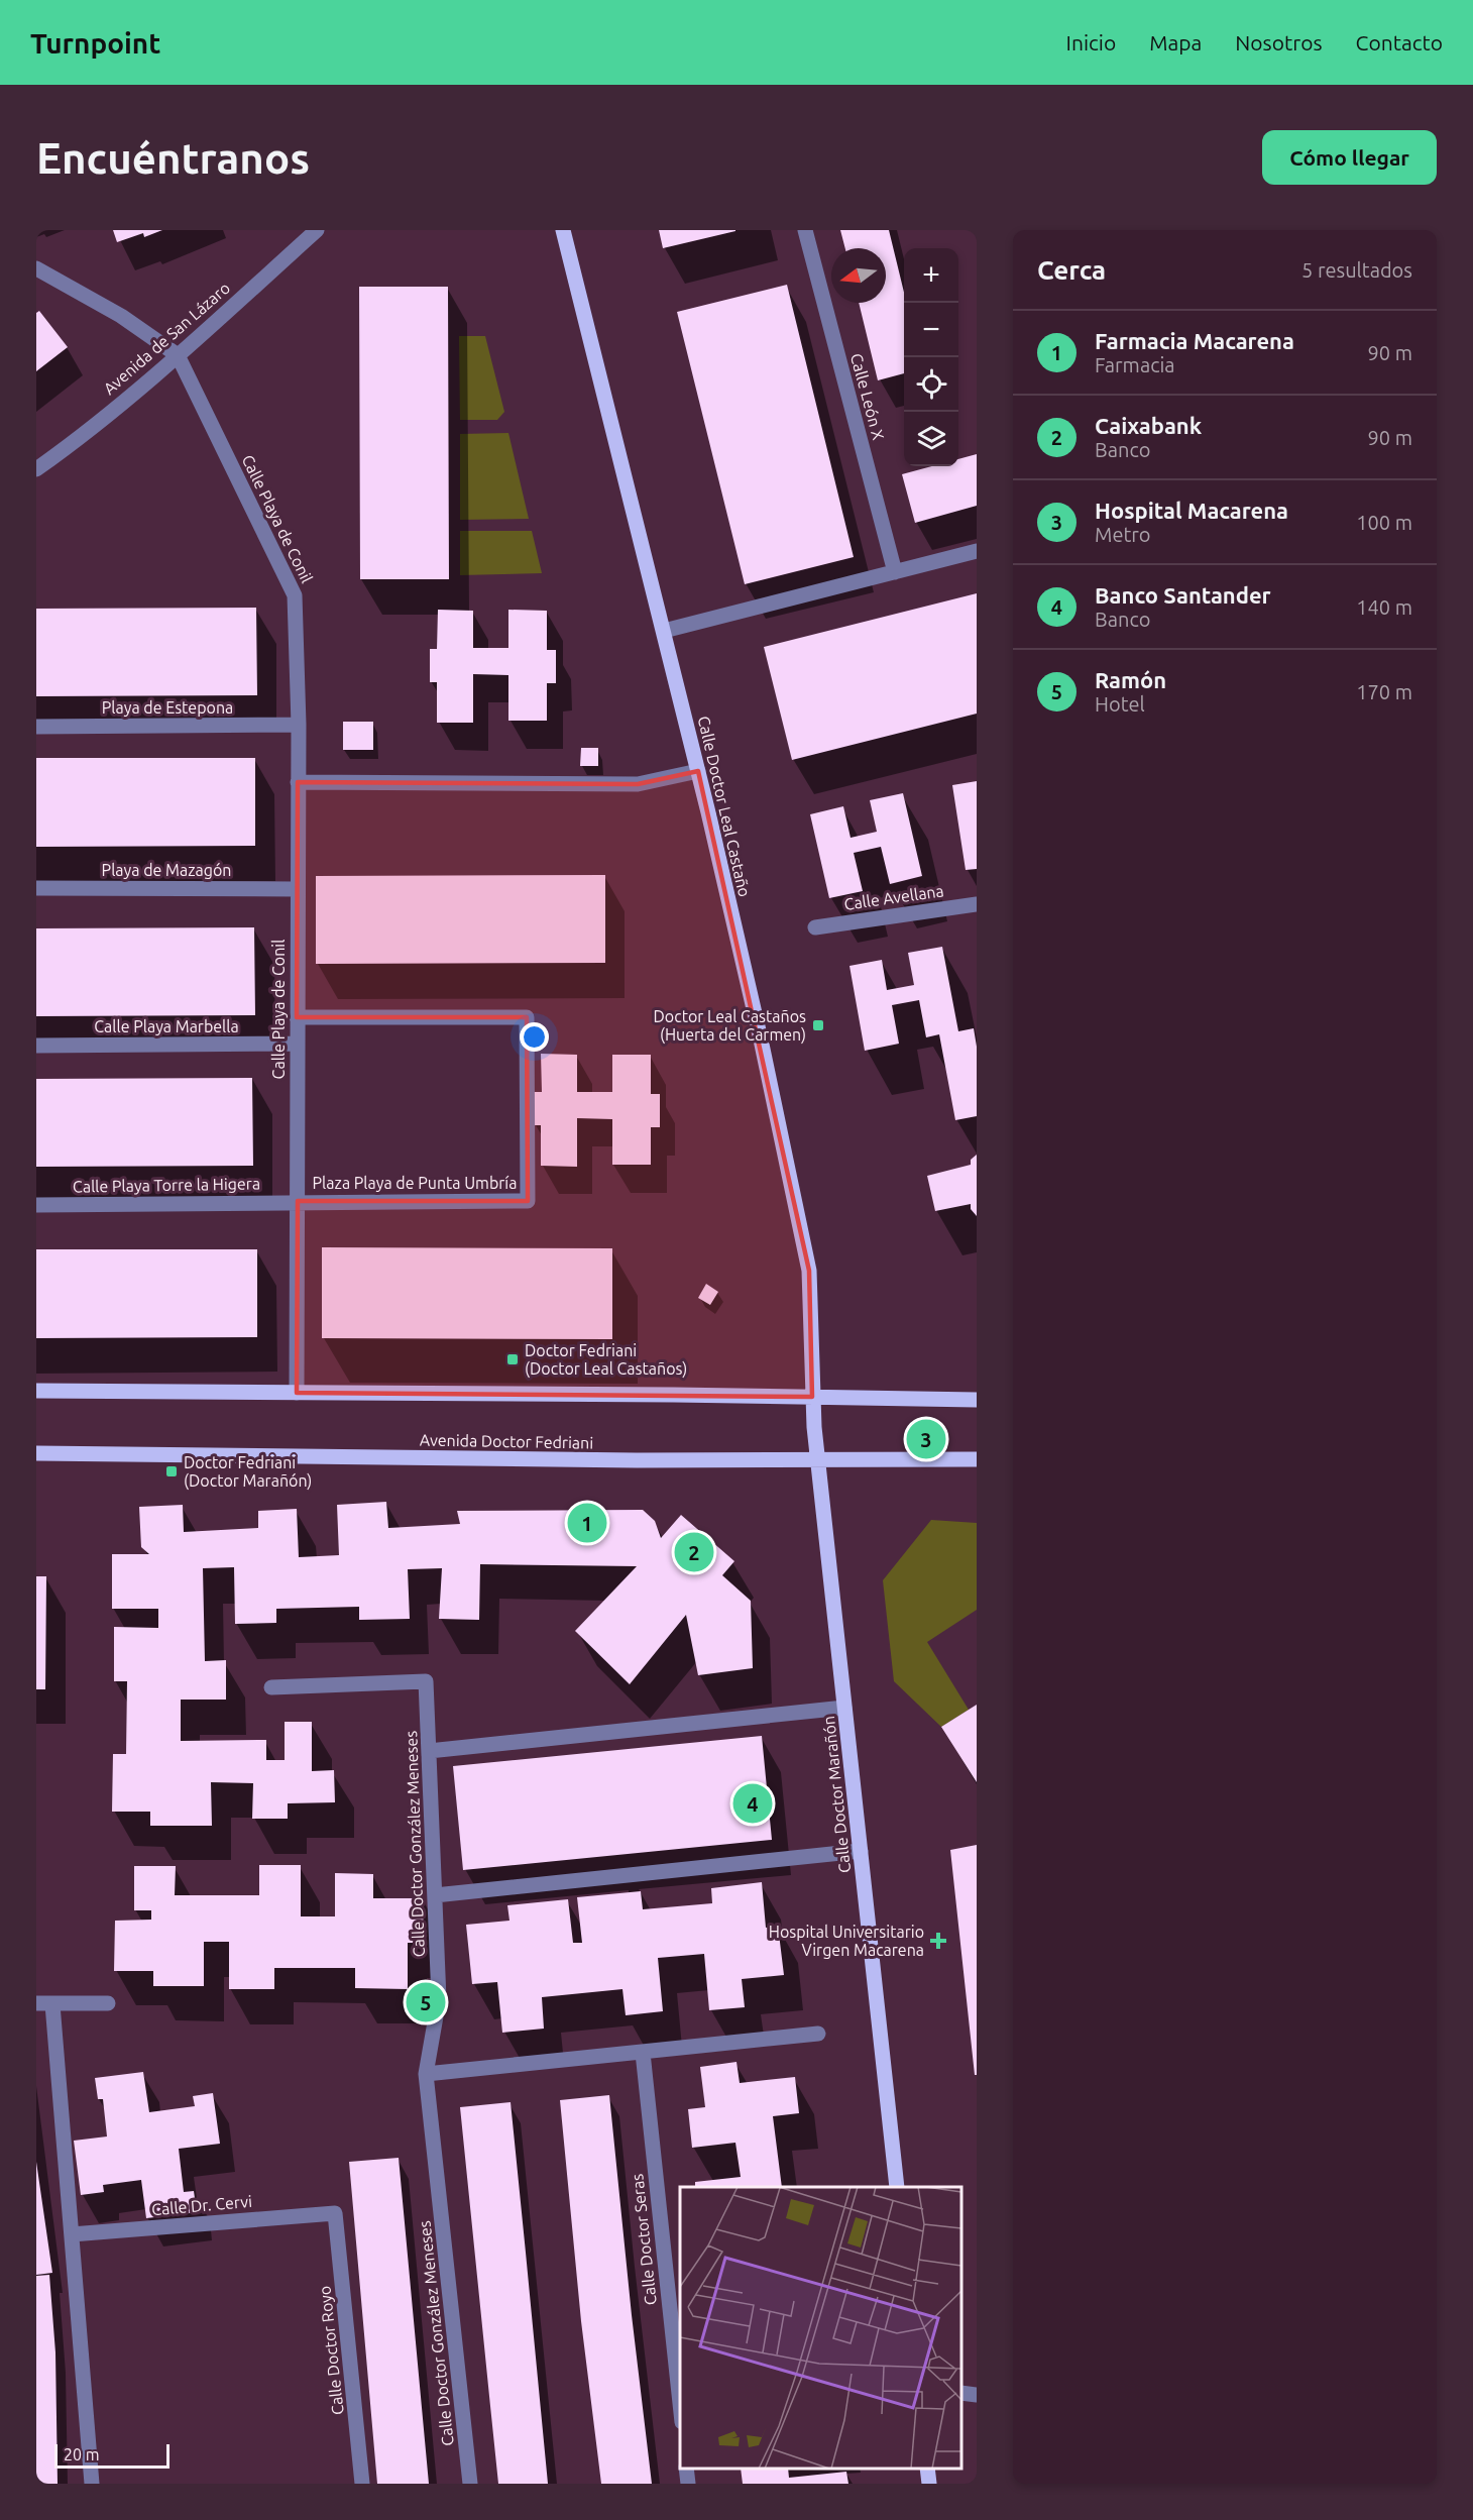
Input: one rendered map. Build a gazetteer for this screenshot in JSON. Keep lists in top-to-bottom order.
{
  "streets": {
    "main road": ["Calle Doctor Leal Castaño", "Avenida Doctor Fedriani", "Calle Doctor Marañón"],
    "street": [
      "Avenida de San Lázaro",
      "Calle León X",
      "Calle Playa de Conil",
      "Playa de Estepona",
      "Playa de Mazagón",
      "Calle Avellana",
      "Calle Playa Marbella",
      "Plaza Playa de Punta Umbría",
      "Calle Playa Torre la Higera",
      "Calle Doctor González Meneses",
      "Calle Dr. Cervi",
      "Calle Doctor Seras",
      "Calle Doctor Royo"
    ]
  },
  "crossings": [
    ["Avenida de San Lázaro", "Calle Playa de Conil"],
    ["Calle Playa de Conil", "Playa de Estepona"],
    ["Calle Playa de Conil", "Playa de Mazagón"],
    ["Calle Playa de Conil", "Calle Playa Marbella"],
    ["Calle Playa de Conil", "Plaza Playa de Punta Umbría"],
    ["Calle Playa de Conil", "Calle Playa Torre la Higera"],
    ["Calle Doctor Leal Castaño", "Calle Doctor Marañón"],
    ["Plaza Playa de Punta Umbría", "Calle Playa Torre la Higera"],
    ["Avenida Doctor Fedriani", "Calle Doctor Marañón"],
    ["Calle Dr. Cervi", "Calle Doctor Royo"]
  ],
  "places": {
    "transit": ["Doctor Leal Castaños (Huerta del Carmen)", "Doctor Fedriani (Doctor Leal Castaños)", "Doctor Fedriani (Doctor Marañón)"],
    "health": ["Hospital Universitario Virgen Macarena"]
  },
  "scale_bar": "20 m",
  "north": "left",
  "page": {
    "header": "Turnpoint",
    "nav": [
      "Inicio",
      "Mapa",
      "Nosotros",
      "Contacto"
    ],
    "buttons": "Cómo llegar",
    "title": "Encuéntranos",
    "heading": ["Cerca", "5 resultados"],
    "map_buttons": ["+", "−"],
    "list": [
      {
        "mark": "1",
        "name": "Farmacia Macarena",
        "note": "Farmacia",
        "value": "90 m"
      },
      {
        "mark": "2",
        "name": "Caixabank",
        "note": "Banco",
        "value": "90 m"
      },
      {
        "mark": "3",
        "name": "Hospital Macarena",
        "note": "Metro",
        "value": "100 m"
      },
      {
        "mark": "4",
        "name": "Banco Santander",
        "note": "Banco",
        "value": "140 m"
      },
      {
        "mark": "5",
        "name": "Ramón",
        "note": "Hotel",
        "value": "170 m"
      }
    ],
    "pins": [
      "3",
      "1",
      "2",
      "4",
      "5"
    ],
    "scale": "20 m"
  }
}
